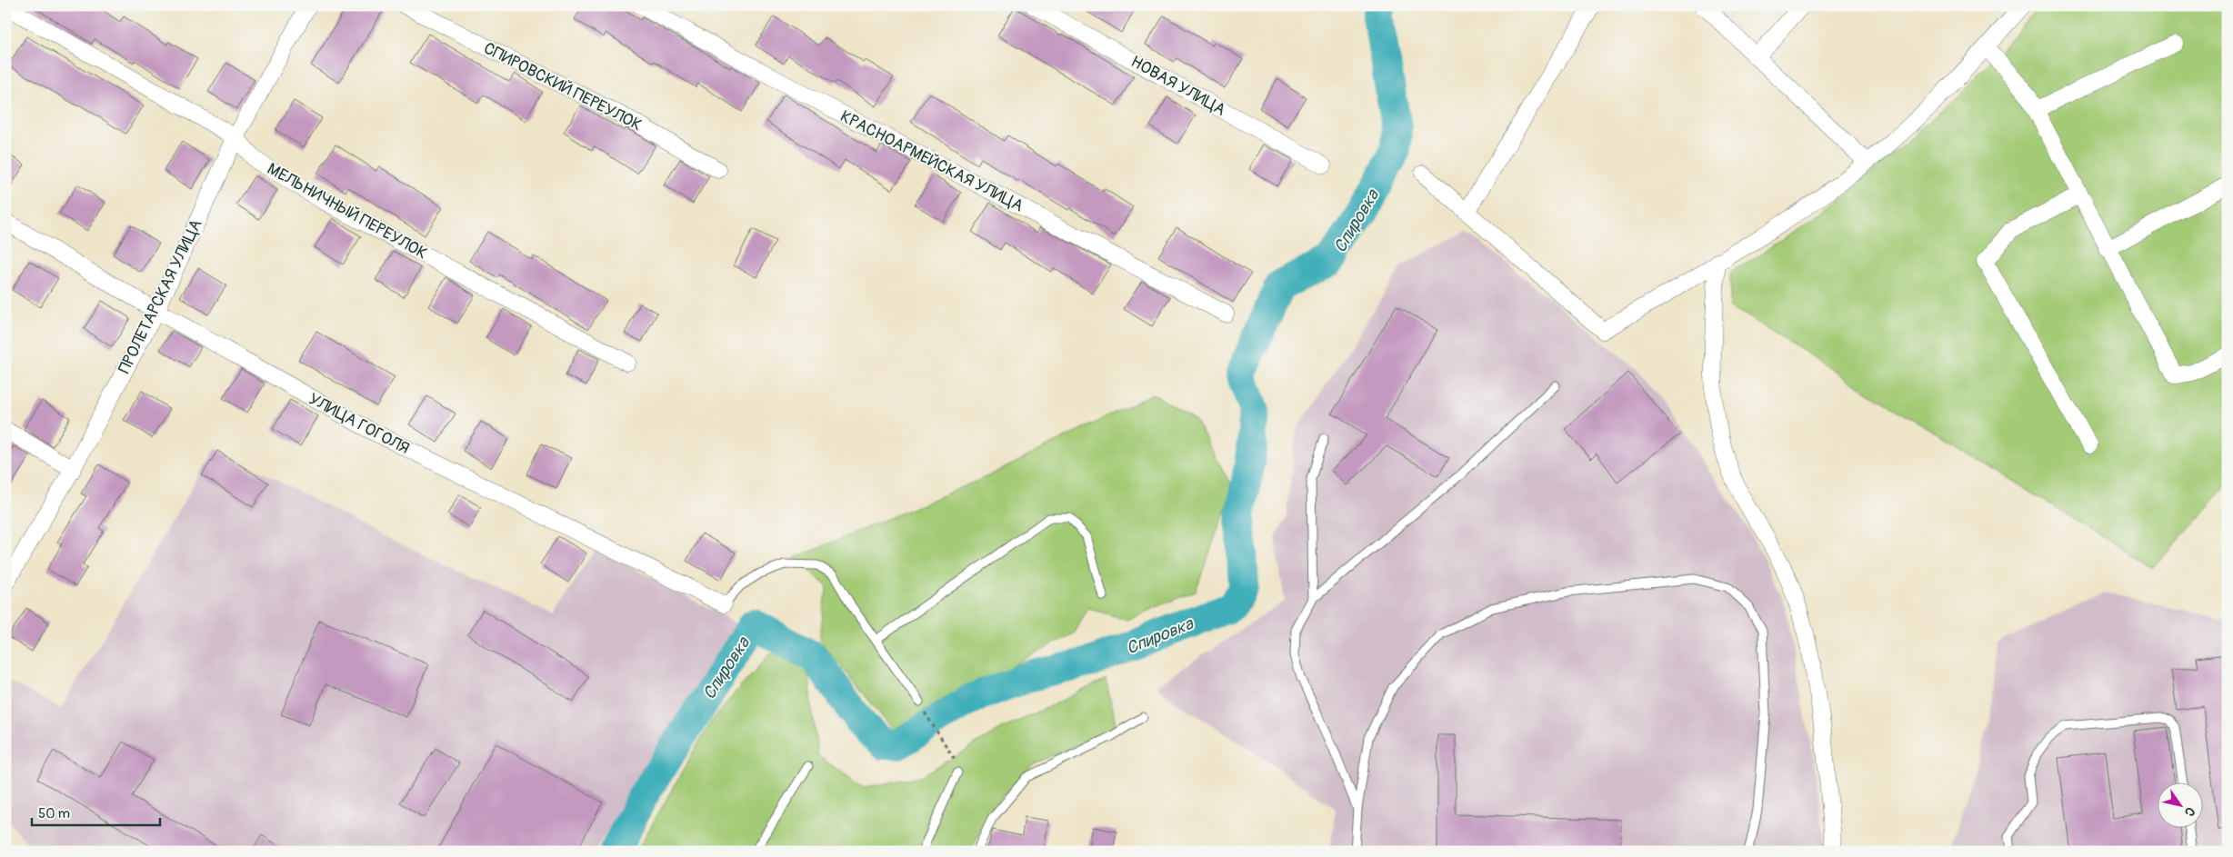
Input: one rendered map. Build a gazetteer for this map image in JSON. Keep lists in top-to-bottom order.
{
  "streets": {
    "street": [
      "НОВАЯ УЛИЦА",
      "СПИРОВСКИЙ ПЕРЕУЛОК",
      "КРАСНОАРМЕЙСКАЯ УЛИЦА",
      "МЕЛЬНИЧНЫЙ ПЕРЕУЛОК",
      "ПРОЛЕТАРСКАЯ УЛИЦА",
      "УЛИЦА ГОГОЛЯ"
    ]
  },
  "crossings": [
    ["МЕЛЬНИЧНЫЙ ПЕРЕУЛОК", "ПРОЛЕТАРСКАЯ УЛИЦА"],
    ["ПРОЛЕТАРСКАЯ УЛИЦА", "УЛИЦА ГОГОЛЯ"]
  ],
  "water": ["Спировка"],
  "scale_bar": "50 m",
  "north": "bottom right"
}
